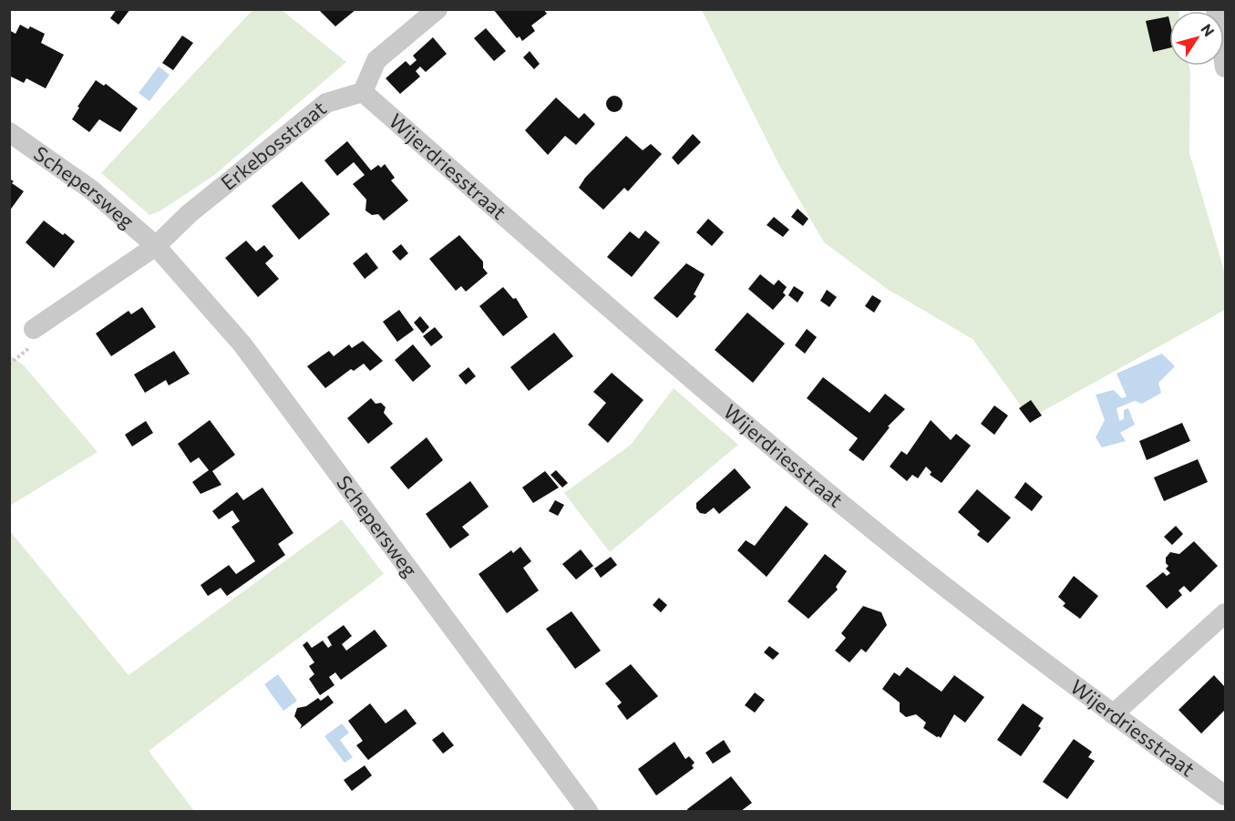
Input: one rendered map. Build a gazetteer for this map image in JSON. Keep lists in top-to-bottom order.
{
  "streets": {
    "street": ["Erkebosstraat", "Wijerdriesstraat", "Schepersweg"]
  },
  "crossings": [
    ["Erkebosstraat", "Wijerdriesstraat"],
    ["Erkebosstraat", "Schepersweg"]
  ],
  "north": "top right"
}
